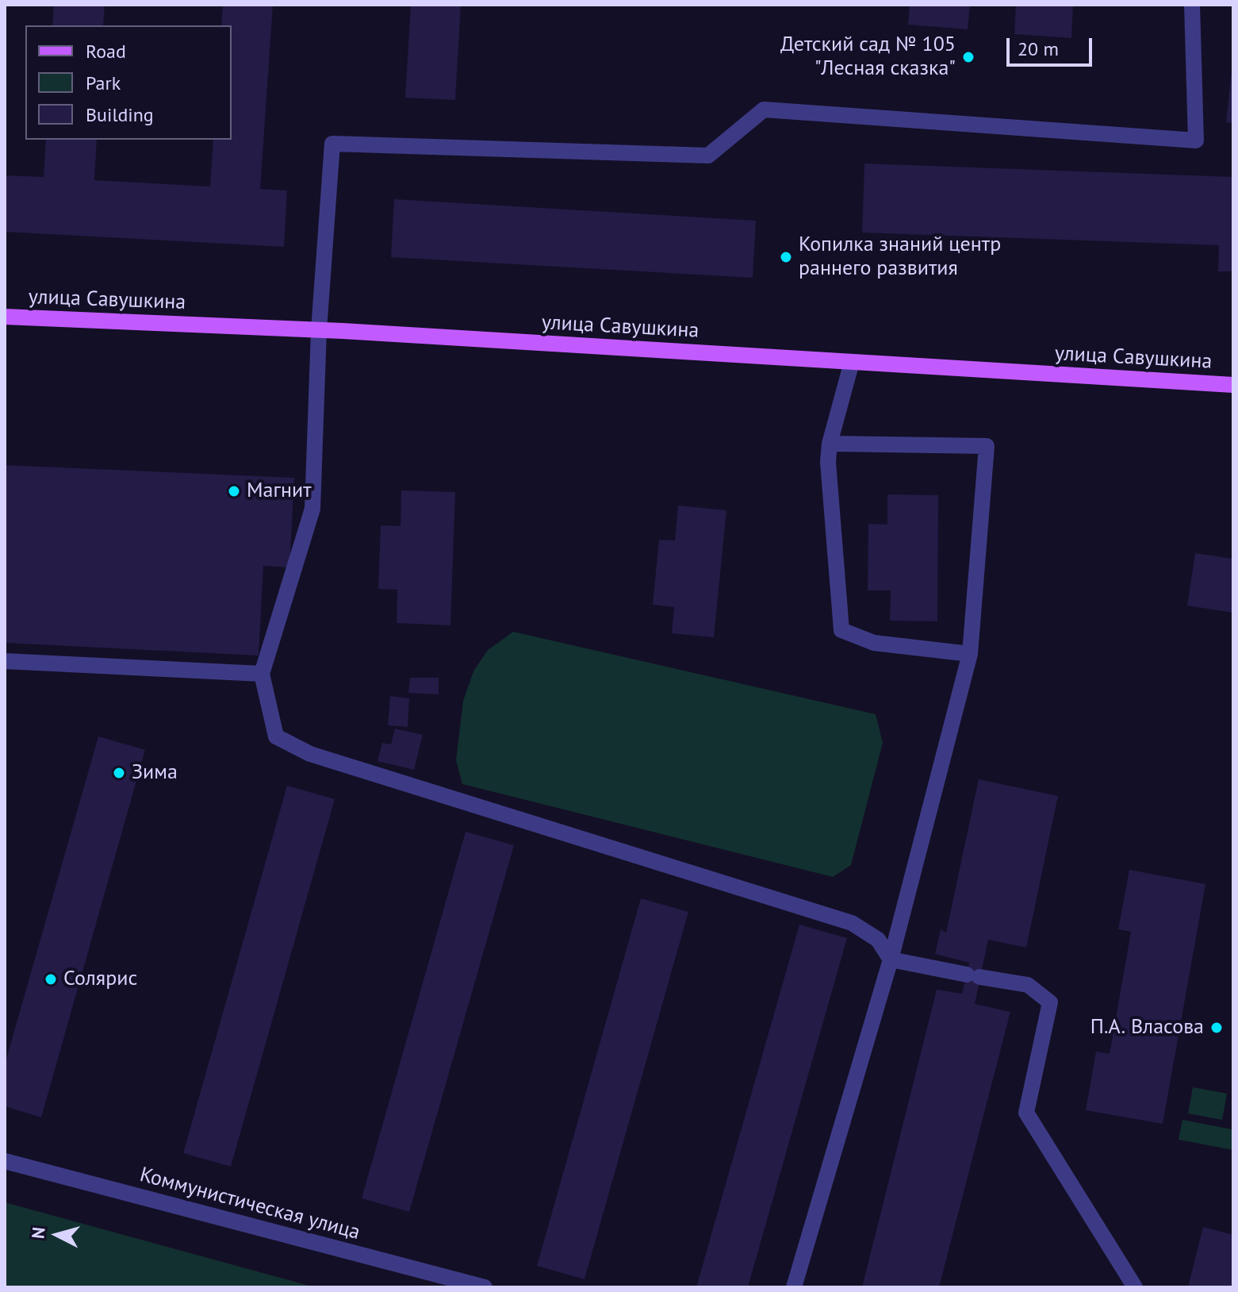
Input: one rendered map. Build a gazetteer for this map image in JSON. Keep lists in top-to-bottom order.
{
  "streets": {
    "main road": ["улица Савушкина"],
    "street": ["Коммунистическая улица"]
  },
  "places": [
    "Детский сад № 105 \"Лесная сказка\"",
    "Копилка знаний центр раннего развития",
    "Магнит",
    "Зима",
    "Солярис",
    "П.А. Власова"
  ],
  "legend": ["Road", "Park", "Building"],
  "scale_bar": "20 m",
  "north": "left"
}
